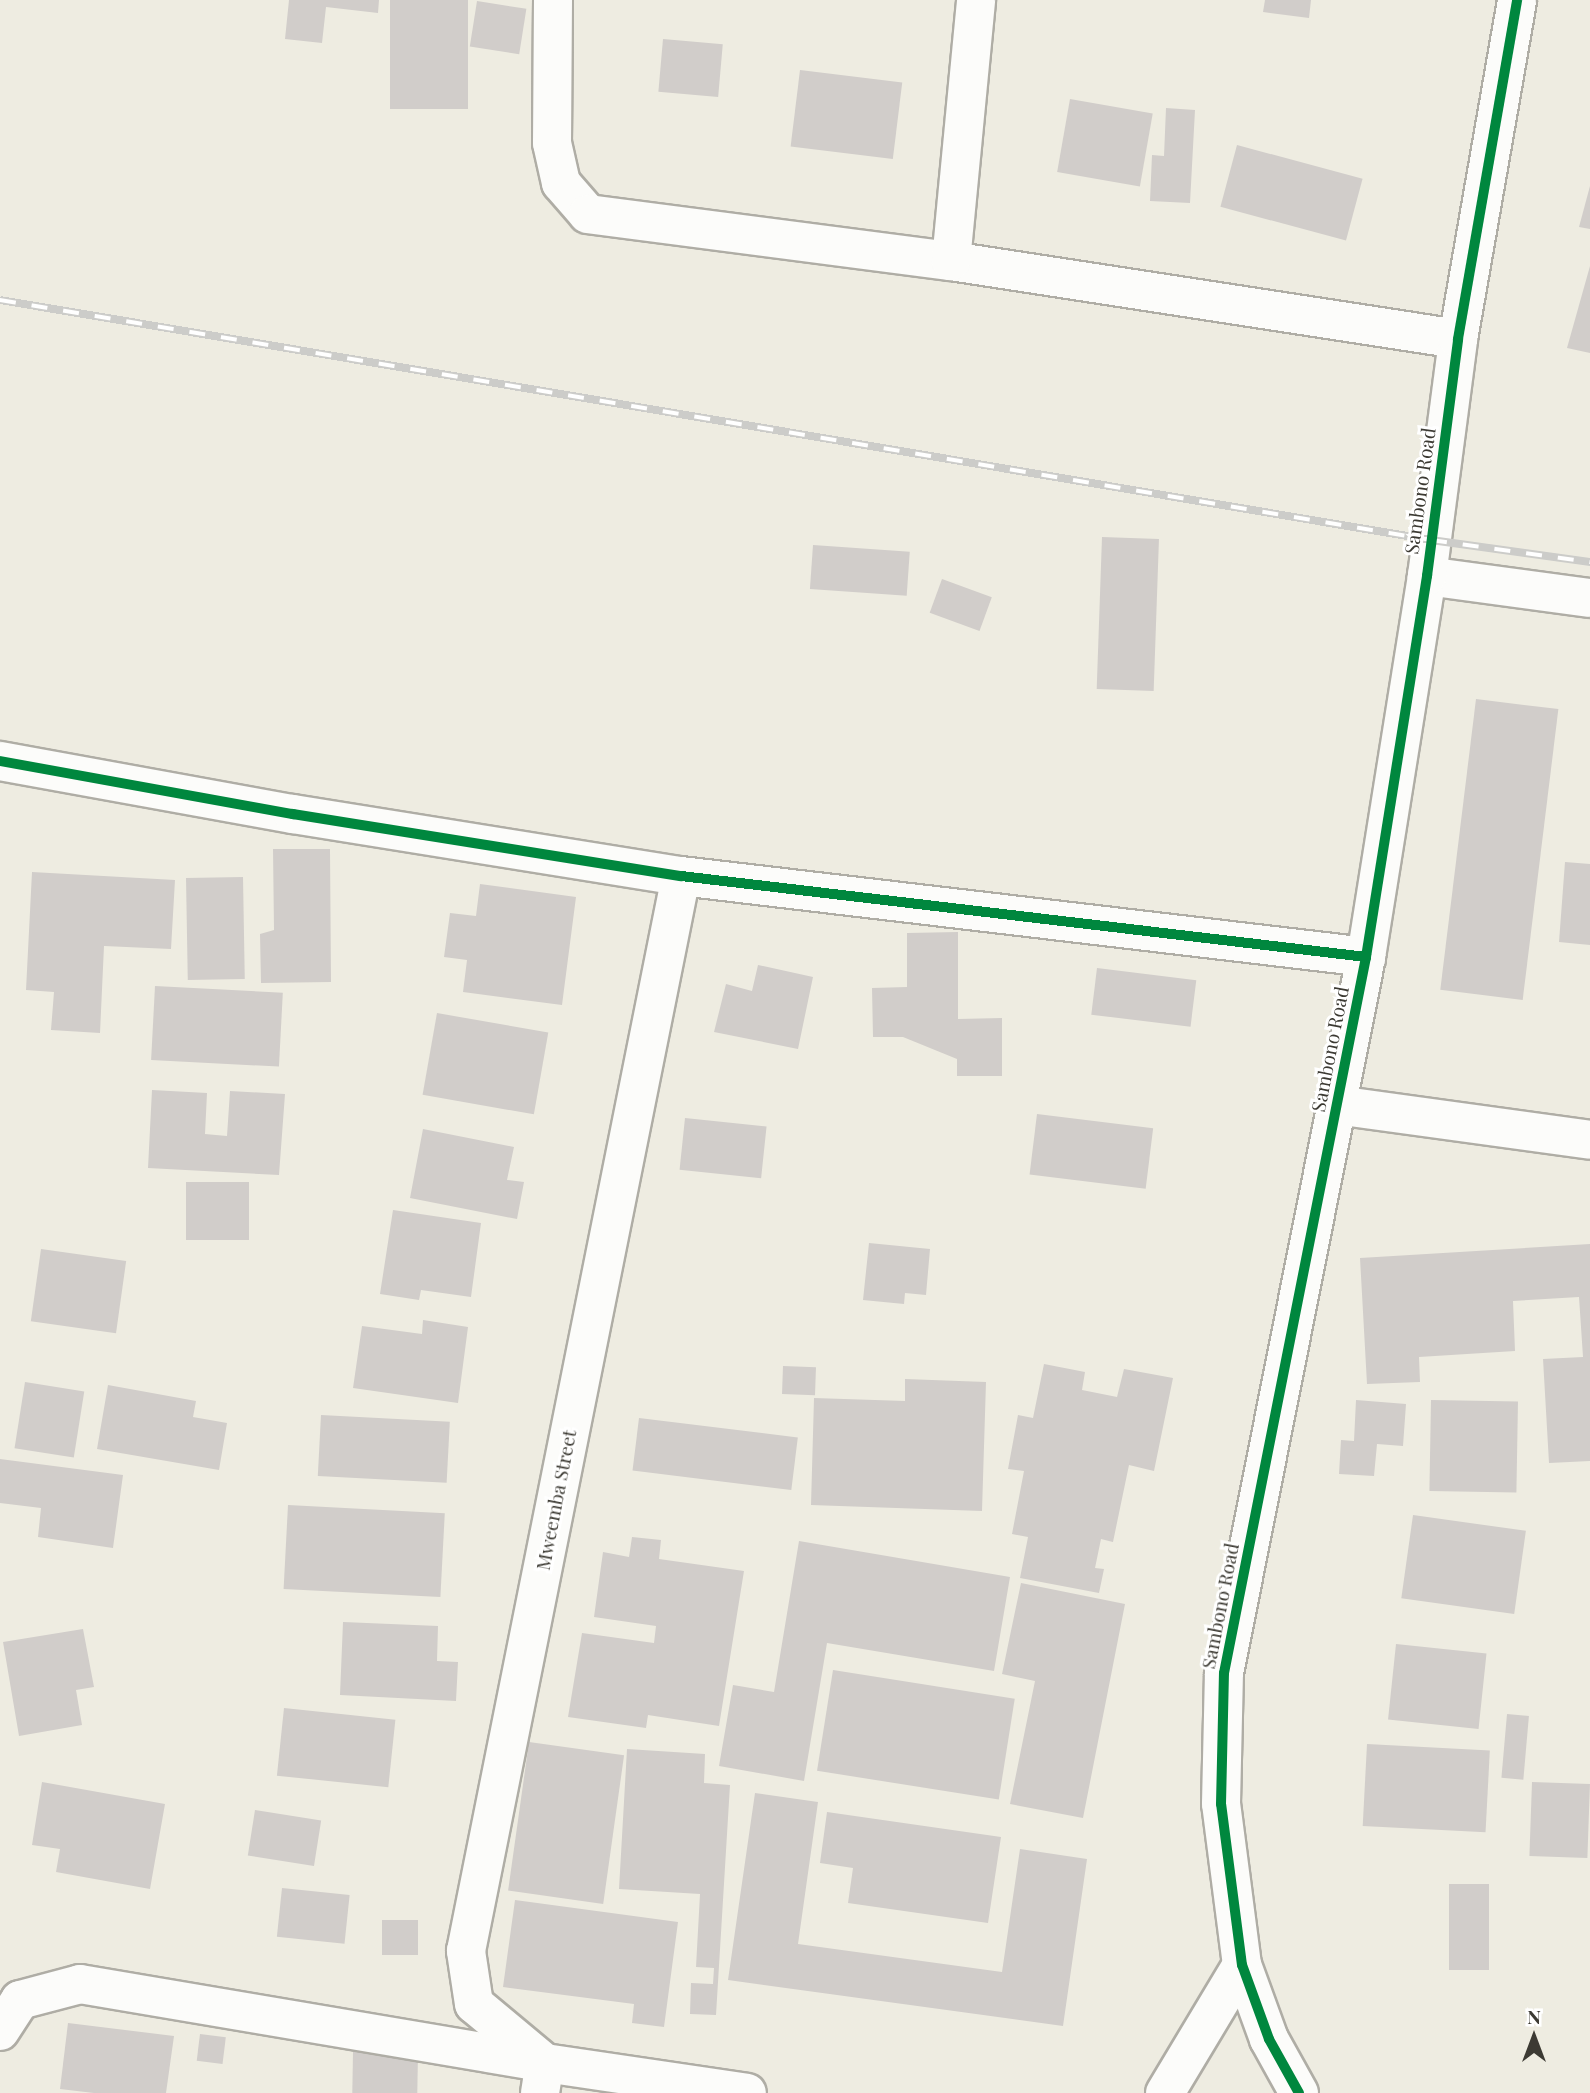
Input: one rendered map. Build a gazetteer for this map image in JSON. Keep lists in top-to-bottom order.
{
  "streets": {
    "street": ["Sambono Road", "Mweemba Street"]
  },
  "north": "top"
}
